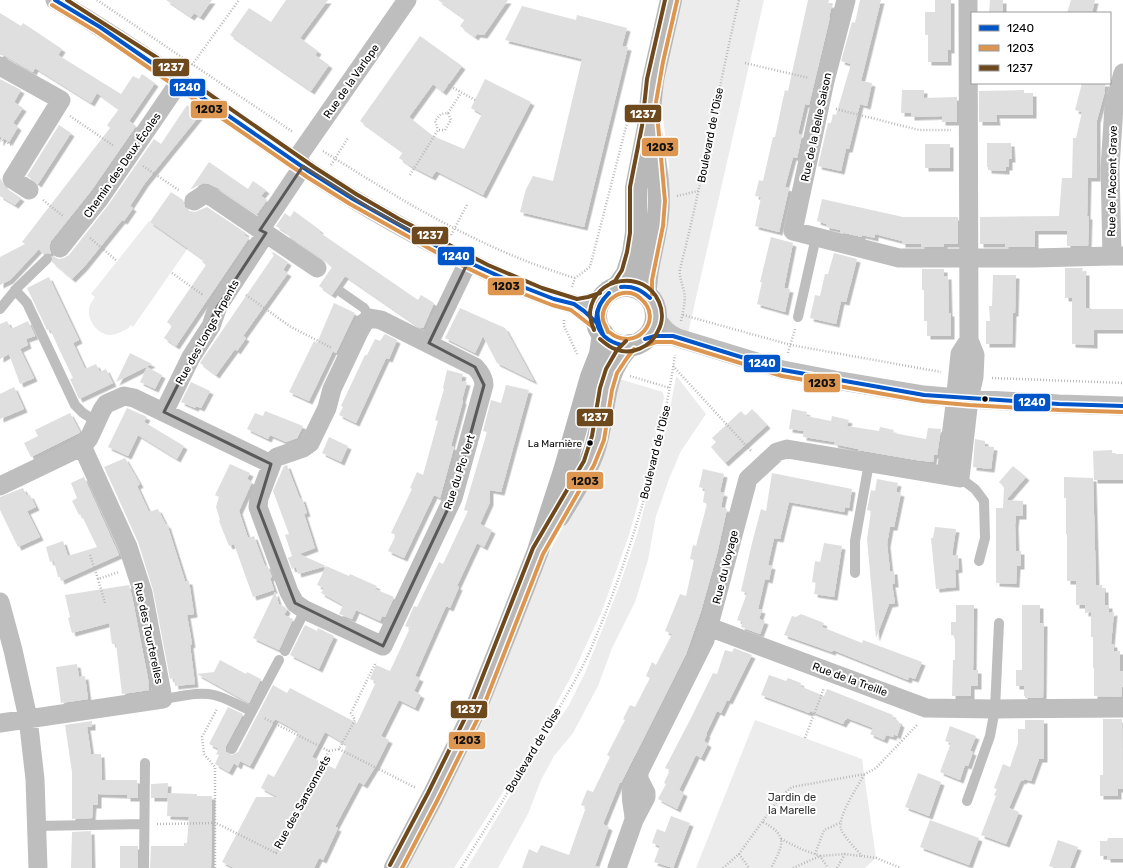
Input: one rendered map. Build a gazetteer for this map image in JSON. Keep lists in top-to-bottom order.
{
  "streets": {
    "street": [
      "Rue de la Varlope",
      "Rue de la Belle Saison",
      "Chemin des Deux Écoles",
      "Rue de l'Accent Grave",
      "Rue des Longs Arpents",
      "Rue du Pic Vert",
      "Rue du Voyage",
      "Rue des Tourterelles",
      "Rue de la Treille"
    ],
    "path": ["Boulevard de l'Oise", "Rue des Sansonnets"]
  },
  "crossings": [
    ["Rue de la Varlope", "Rue des Longs Arpents"],
    ["Rue de la Belle Saison", "Rue de l'Accent Grave"],
    ["Rue du Voyage", "Rue de la Treille"]
  ],
  "parks": ["Jardin de la Marelle"],
  "places": ["La Marnière"],
  "lines": ["transit line 1240", "transit line 1237", "transit line 1203"],
  "legend": ["1240", "1203", "1237"]
}
